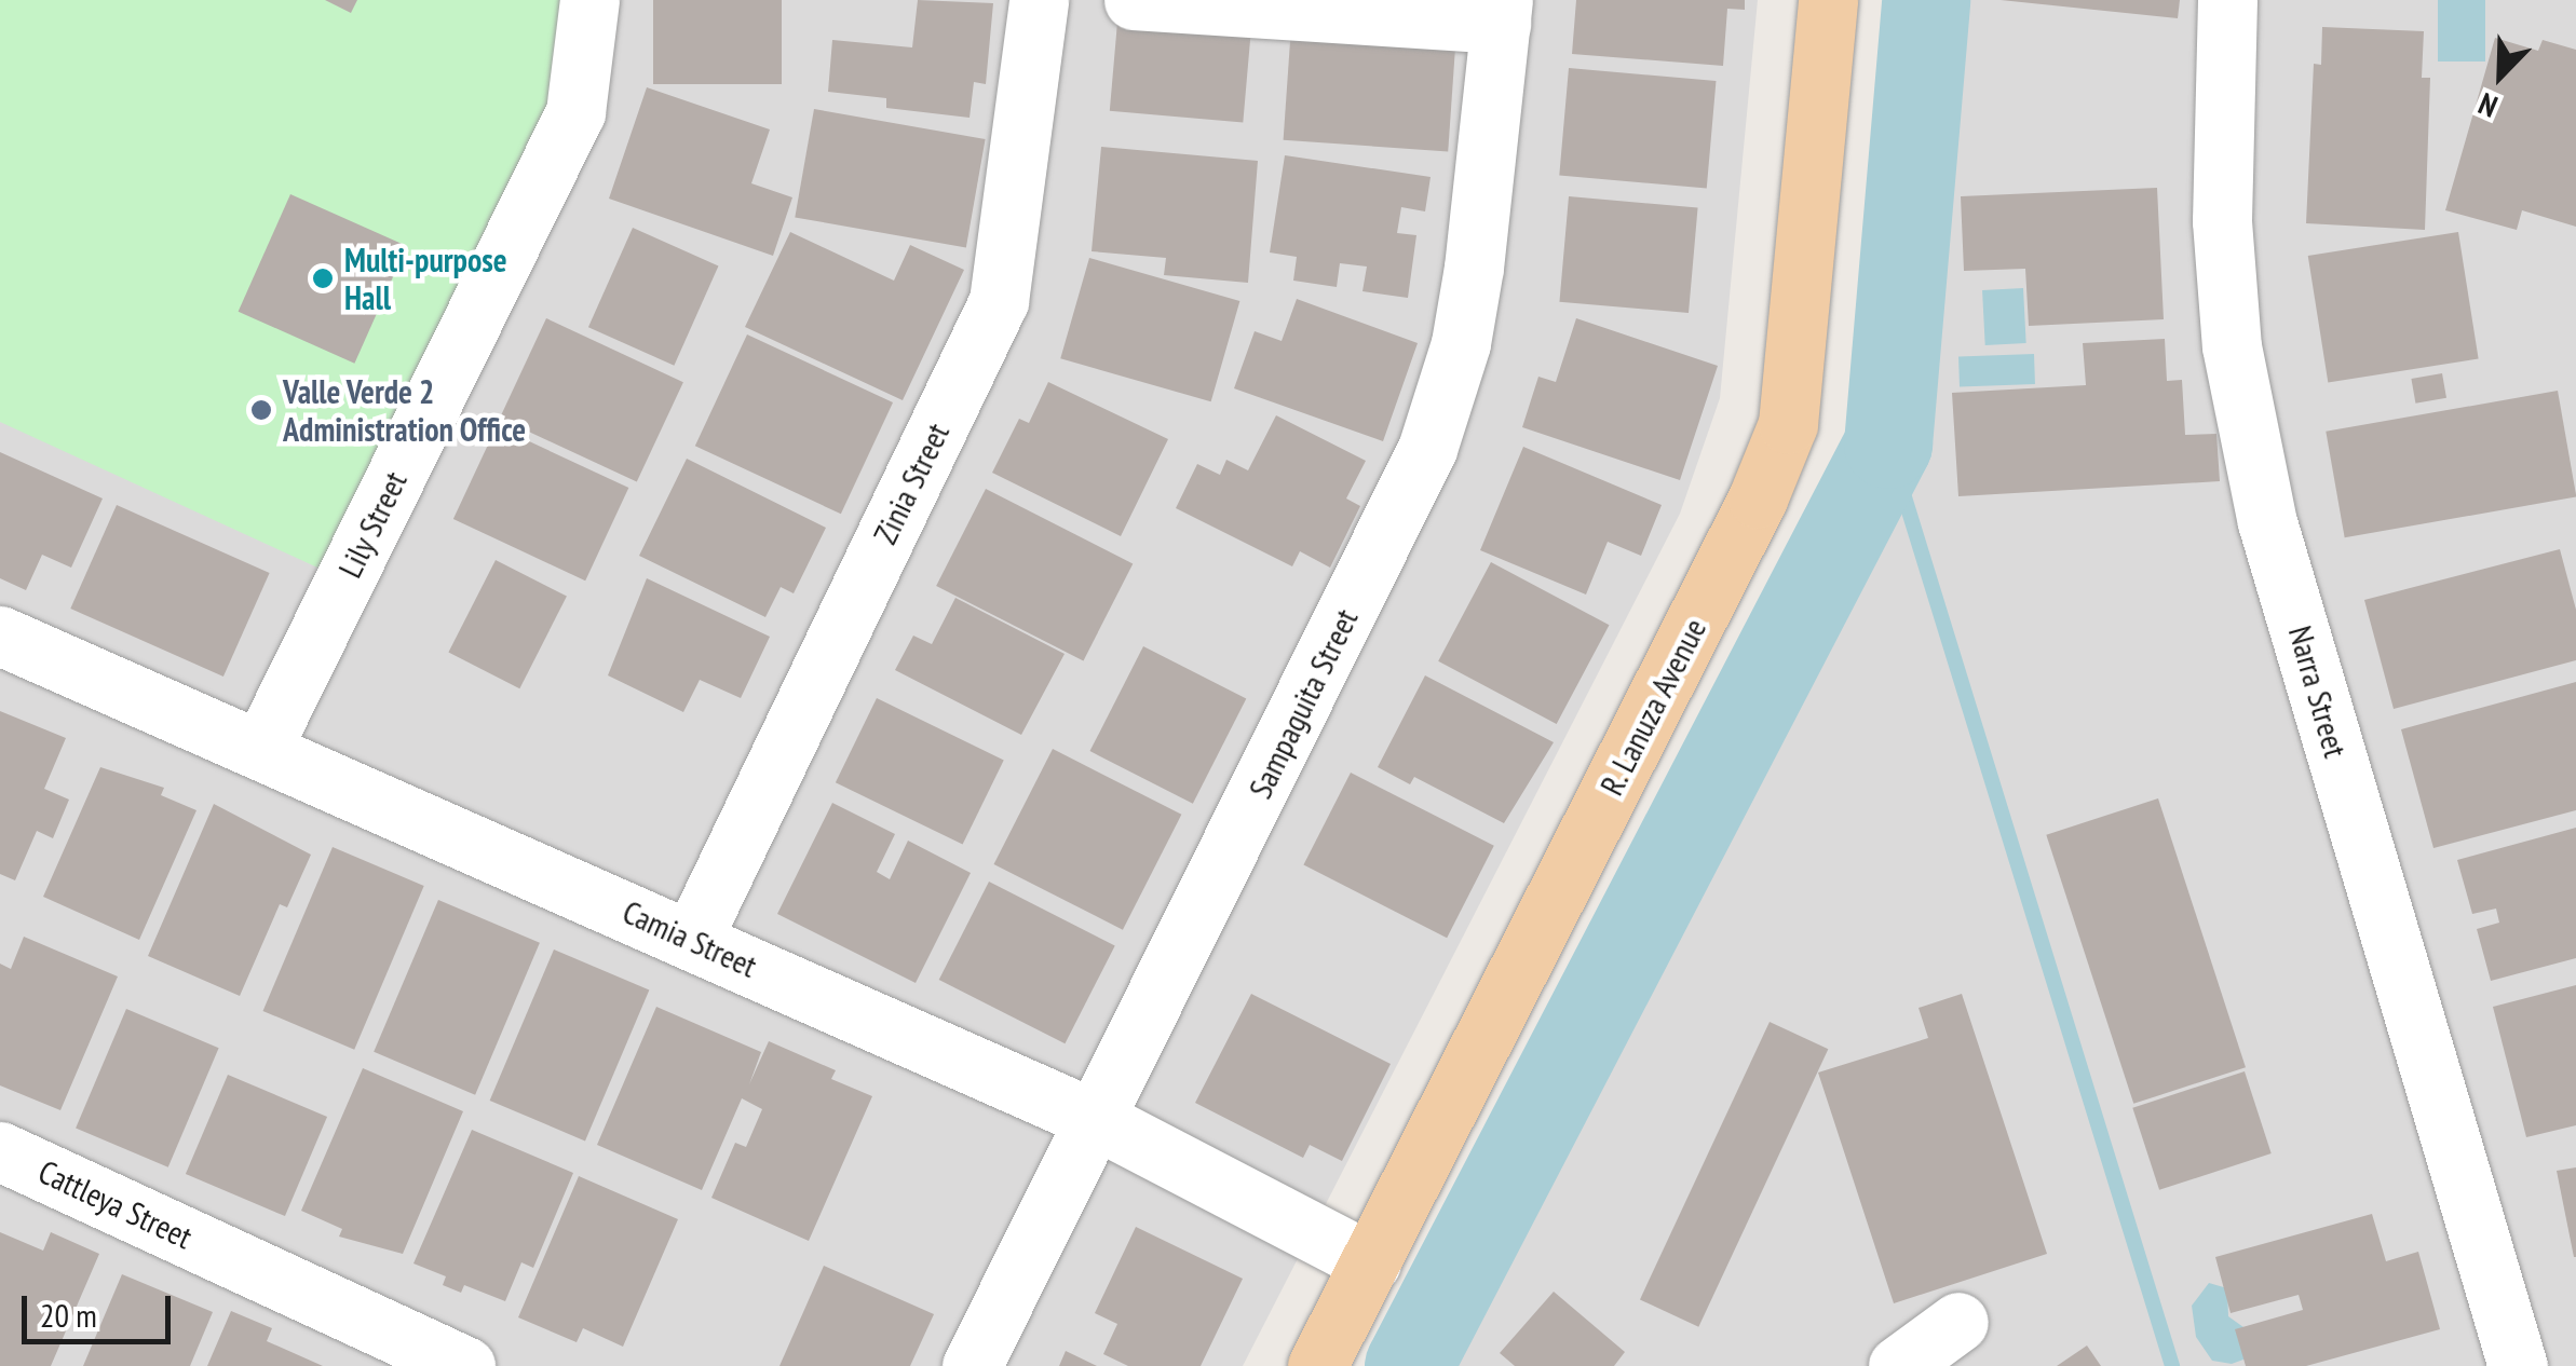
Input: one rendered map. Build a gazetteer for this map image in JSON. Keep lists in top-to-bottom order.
{
  "streets": {
    "main road": ["R. Lanuza Avenue"],
    "street": [
      "Zinia Street",
      "Lily Street",
      "Narra Street",
      "Sampaguita Street",
      "Camia Street",
      "Cattleya Street"
    ]
  },
  "crossings": [
    ["Zinia Street", "Camia Street"],
    ["Lily Street", "Camia Street"],
    ["Sampaguita Street", "Camia Street"],
    ["R. Lanuza Avenue", "Camia Street"]
  ],
  "places": ["Multi-purpose Hall", "Valle Verde 2 Administration Office"],
  "scale_bar": "20 m",
  "north": "bottom left"
}
